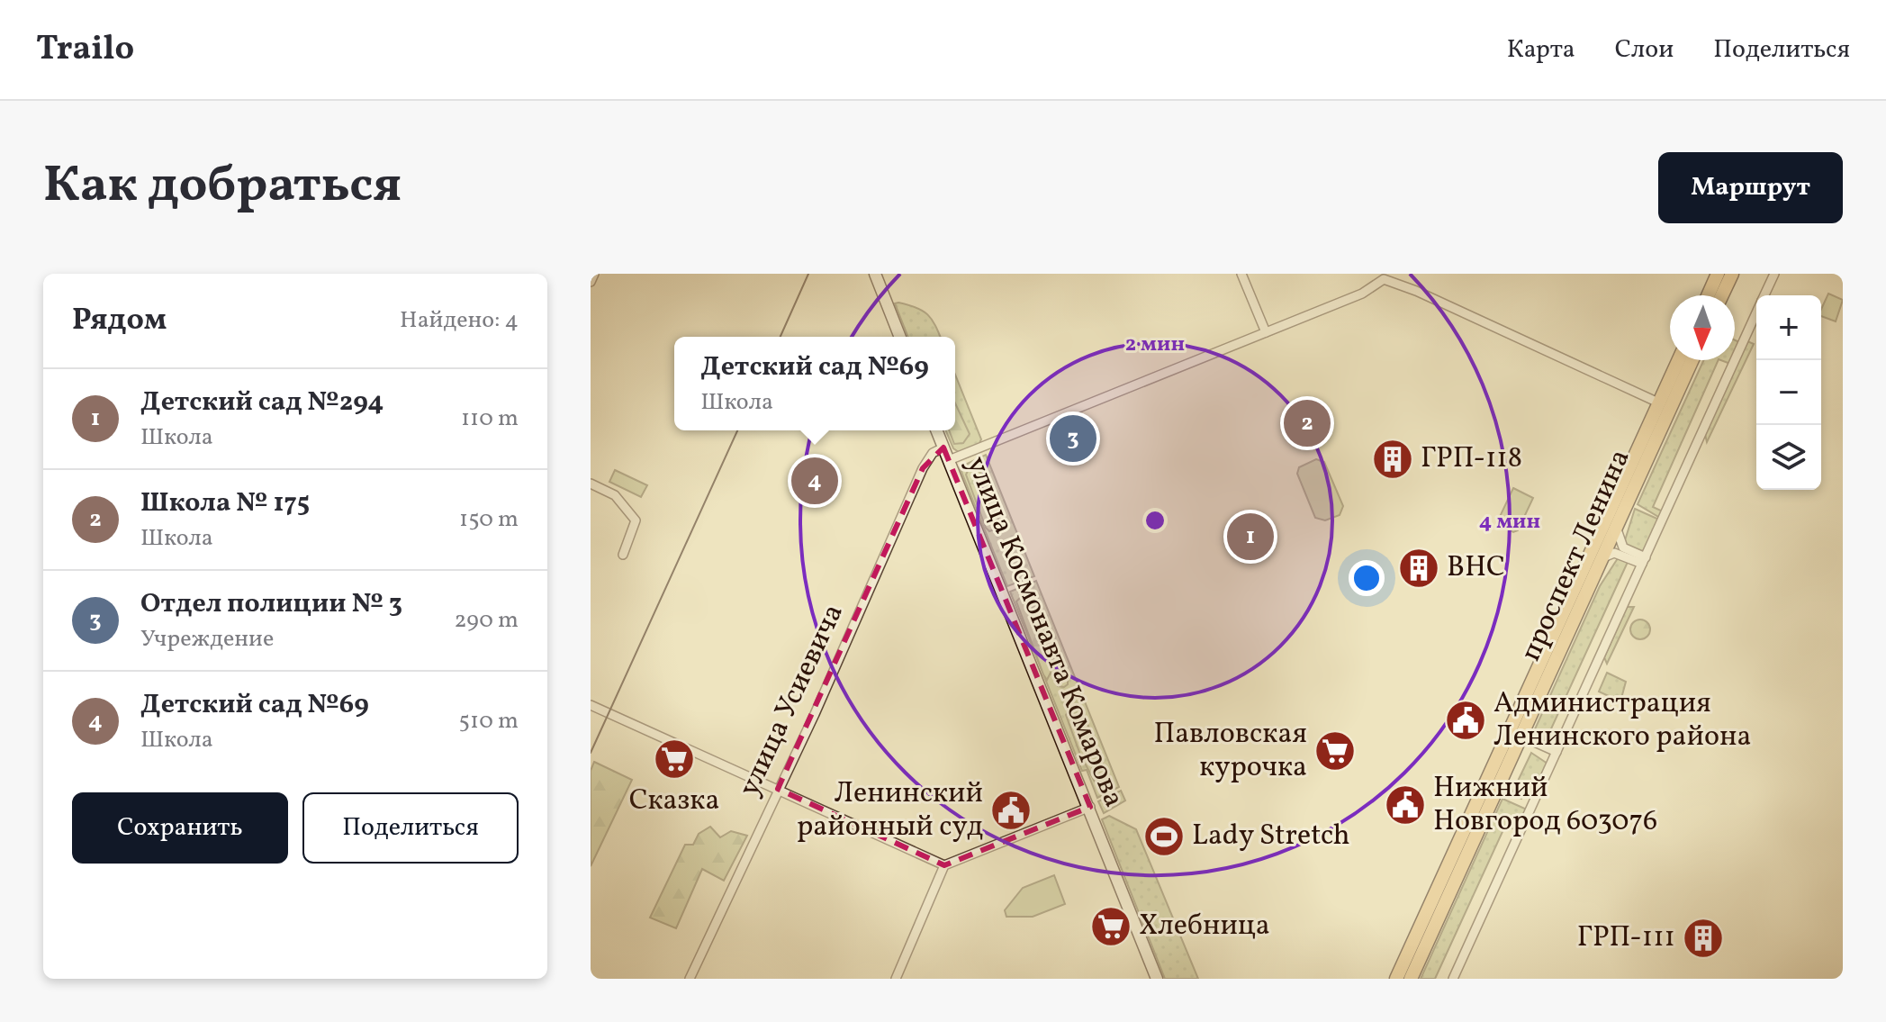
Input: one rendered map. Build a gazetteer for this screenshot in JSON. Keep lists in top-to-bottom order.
{
  "streets": {
    "main road": ["проспект Ленина"],
    "street": ["улица Космонавта Комарова", "улица Усиевича"]
  },
  "crossings": [
    ["улица Космонавта Комарова", "улица Усиевича"]
  ],
  "places": {
    "building": ["ГРП-118", "ВНС", "ГРП-111"],
    "public building": ["Администрация Ленинского района", "Нижний Новгород 603076", "Ленинский районный суд"],
    "supermarket": ["Павловская курочка", "Сказка", "Хлебница"],
    "sports": ["Lady Stretch"]
  },
  "north": "bottom",
  "page": {
    "header": "Trailo",
    "nav": ["Карта", "Слои", "Поделиться"],
    "title": "Как добраться",
    "buttons": [
      "Маршрут",
      ["Сохранить", "Поделиться"]
    ],
    "heading": ["Рядом", "Найдено: 4"],
    "map_buttons": ["+", "−"],
    "popup": ["Детский сад №69", "Школа"],
    "list": [
      {
        "mark": "1",
        "name": "Детский сад №294",
        "note": "Школа",
        "value": "110 m"
      },
      {
        "mark": "2",
        "name": "Школа № 175",
        "note": "Школа",
        "value": "150 m"
      },
      {
        "mark": "3",
        "name": "Отдел полиции № 3",
        "note": "Учреждение",
        "value": "290 m"
      },
      {
        "mark": "4",
        "name": "Детский сад №69",
        "note": "Школа",
        "value": "510 m"
      }
    ],
    "pins": [
      "2",
      "3",
      "4",
      "1"
    ]
  },
  "rings": ["2 мин", "4 мин"]
}
